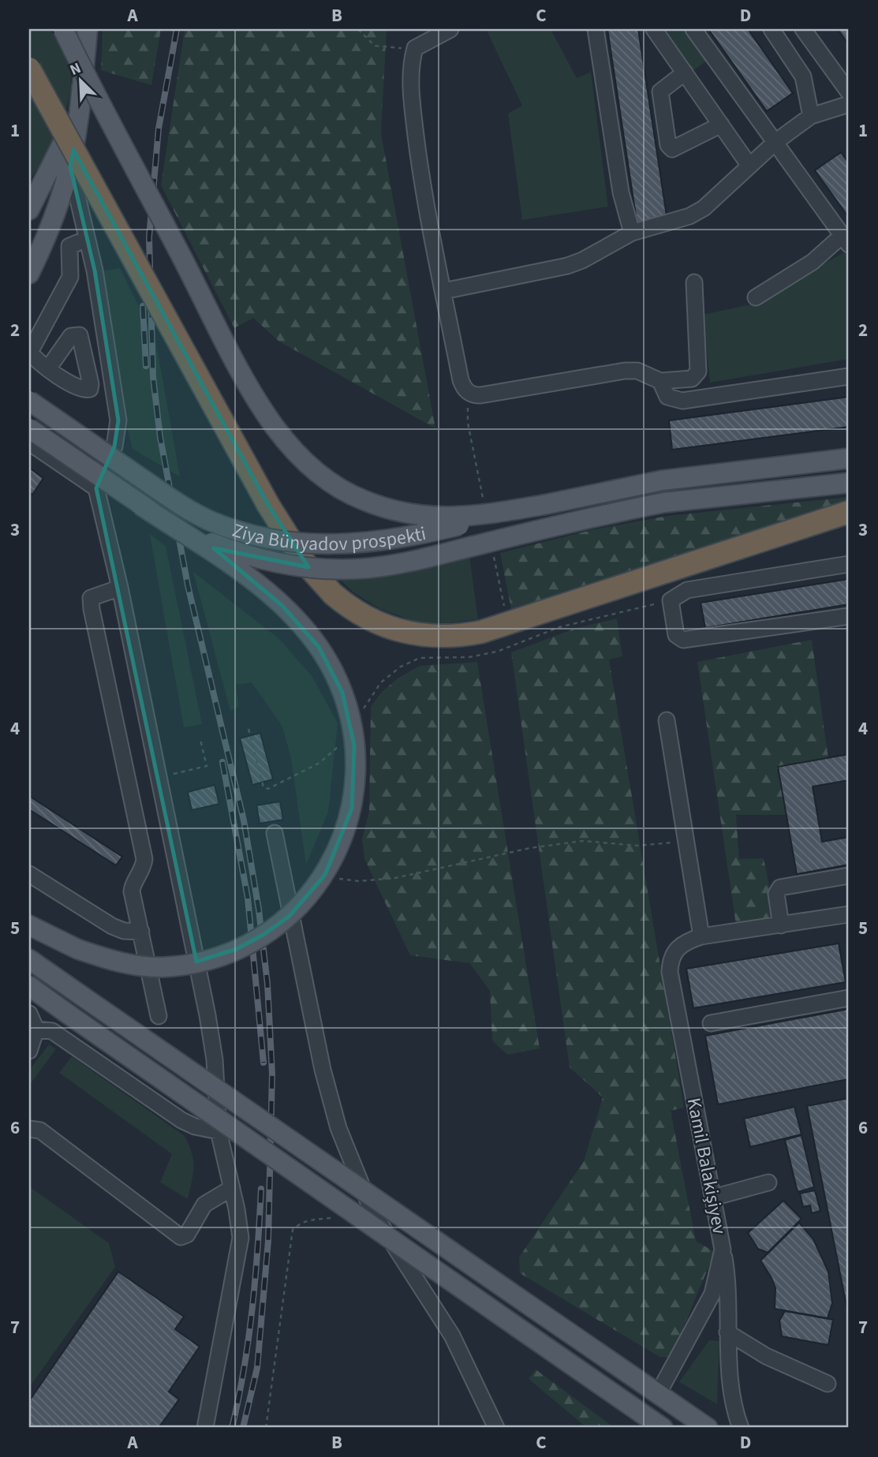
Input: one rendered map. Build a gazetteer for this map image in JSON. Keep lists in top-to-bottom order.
{
  "streets": {
    "main road": ["Ziya Bünyadov prospekti"],
    "street": ["Kamil Balakişiyev"]
  },
  "north": "top left",
  "grid": {
    "columns": [
      "A",
      "B",
      "C",
      "D"
    ],
    "rows": [
      "1",
      "2",
      "3",
      "4",
      "5",
      "6",
      "7"
    ]
  }
}
